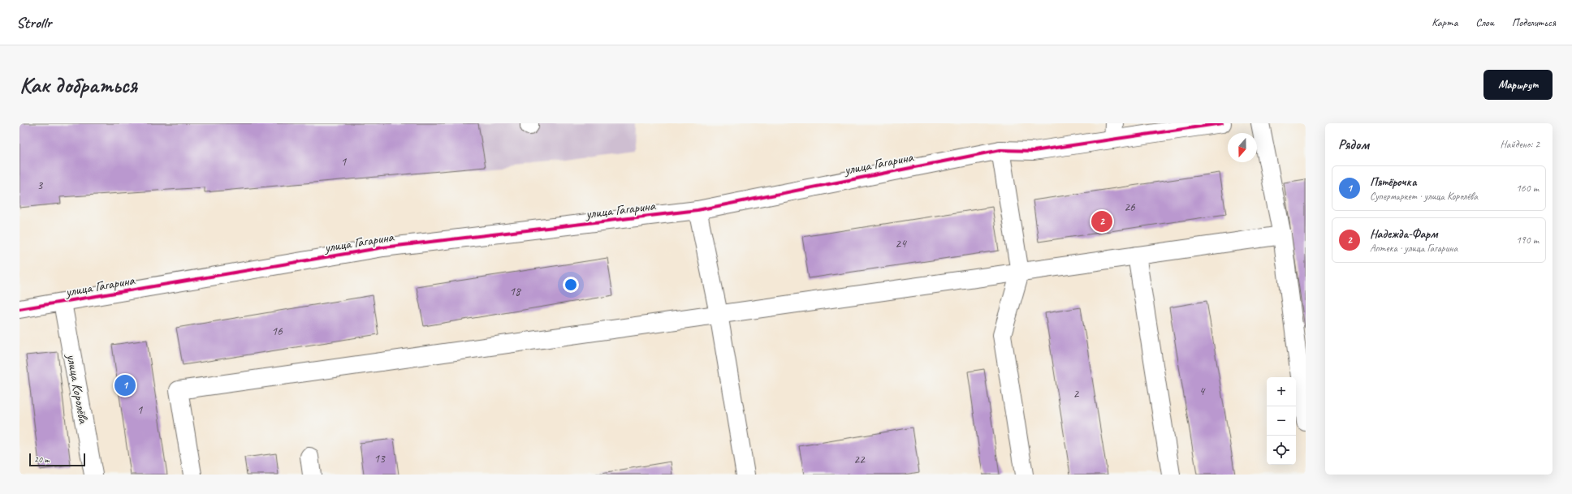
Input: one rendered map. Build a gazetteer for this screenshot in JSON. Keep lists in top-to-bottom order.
{
  "streets": {
    "street": ["улица Гагарина", "улица Королёва"]
  },
  "crossings": [
    ["улица Гагарина", "улица Королёва"]
  ],
  "house_numbers": [
    "1",
    "3",
    "26",
    "24",
    "18",
    "16",
    "4",
    "2",
    "1",
    "13",
    "22"
  ],
  "scale_bar": "20 m",
  "north": "bottom",
  "page": {
    "header": "Strollr",
    "nav": ["Карта", "Слои", "Поделиться"],
    "buttons": "Маршрут",
    "title": "Как добраться",
    "heading": ["Рядом", "Найдено: 2"],
    "list": [
      {
        "mark": "1",
        "name": "Пятёрочка",
        "note": "Супермаркет · улица Королёва",
        "value": "160 m"
      },
      {
        "mark": "2",
        "name": "Надежда-Фарм",
        "note": "Аптека · улица Гагарина",
        "value": "190 m"
      }
    ],
    "pins": ["2", "1"],
    "map_buttons": ["+", "−"],
    "scale": "20 m"
  }
}
